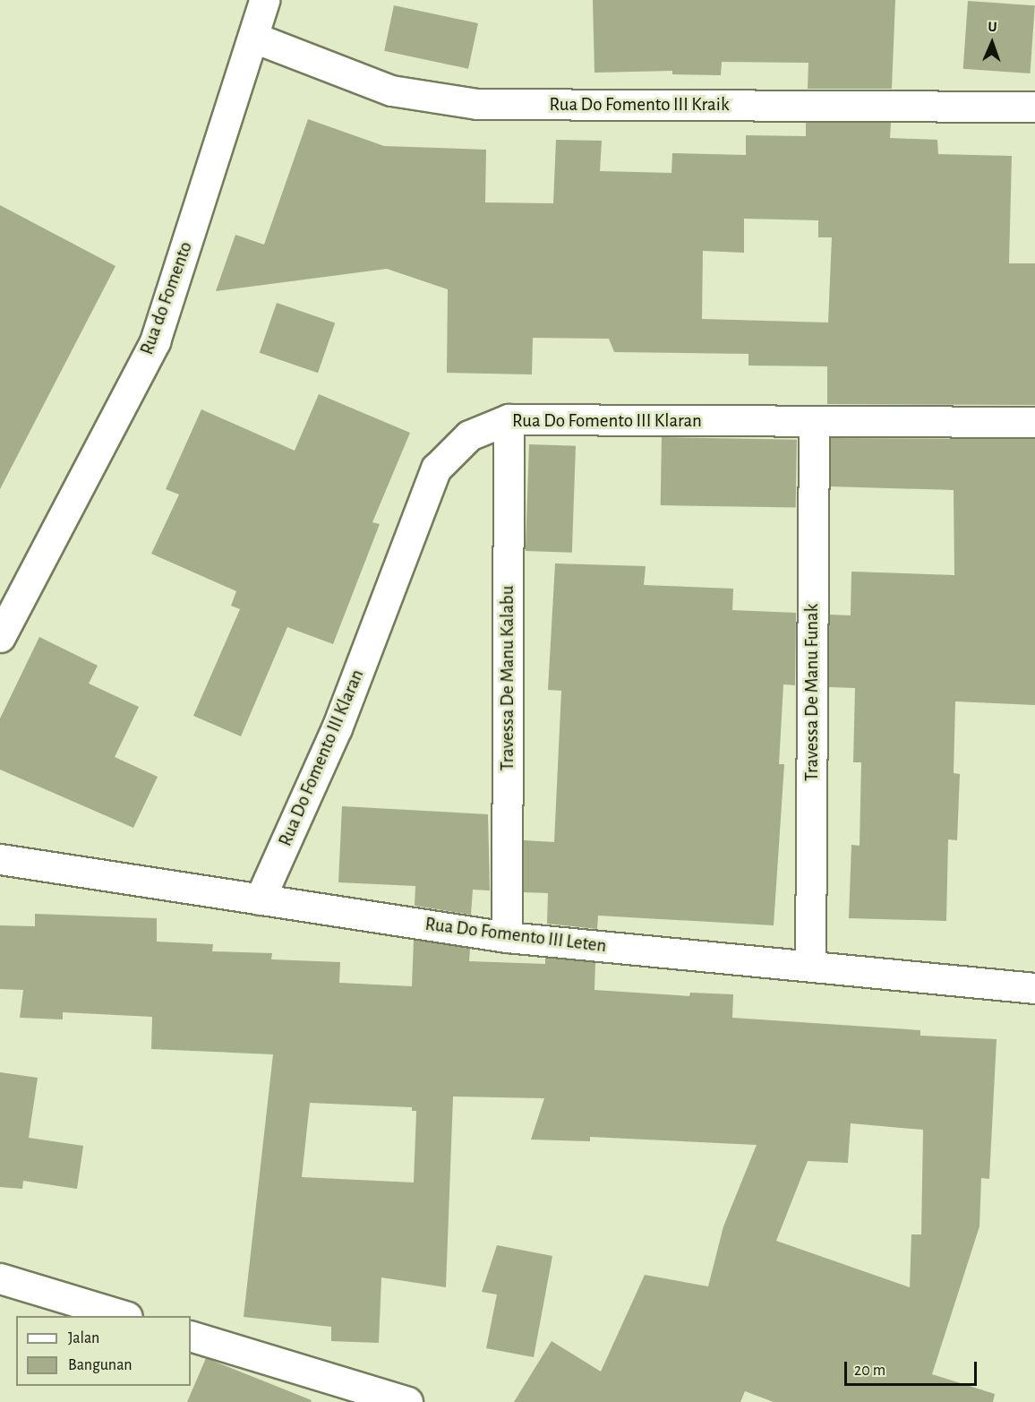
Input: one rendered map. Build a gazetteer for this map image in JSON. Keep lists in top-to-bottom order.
{
  "streets": {
    "street": [
      "Rua Do Fomento III Kraik",
      "Rua do Fomento",
      "Rua Do Fomento III Klaran",
      "Travessa De Manu Kalabu",
      "Travessa De Manu Funak",
      "Rua Do Fomento III Leten"
    ]
  },
  "crossings": [
    ["Rua Do Fomento III Kraik", "Rua do Fomento"],
    ["Rua Do Fomento III Klaran", "Travessa De Manu Kalabu"],
    ["Rua Do Fomento III Klaran", "Travessa De Manu Funak"],
    ["Rua Do Fomento III Klaran", "Rua Do Fomento III Leten"],
    ["Travessa De Manu Kalabu", "Rua Do Fomento III Leten"],
    ["Travessa De Manu Funak", "Rua Do Fomento III Leten"]
  ],
  "legend": ["Jalan", "Bangunan"],
  "scale_bar": "20 m",
  "north": "top"
}
